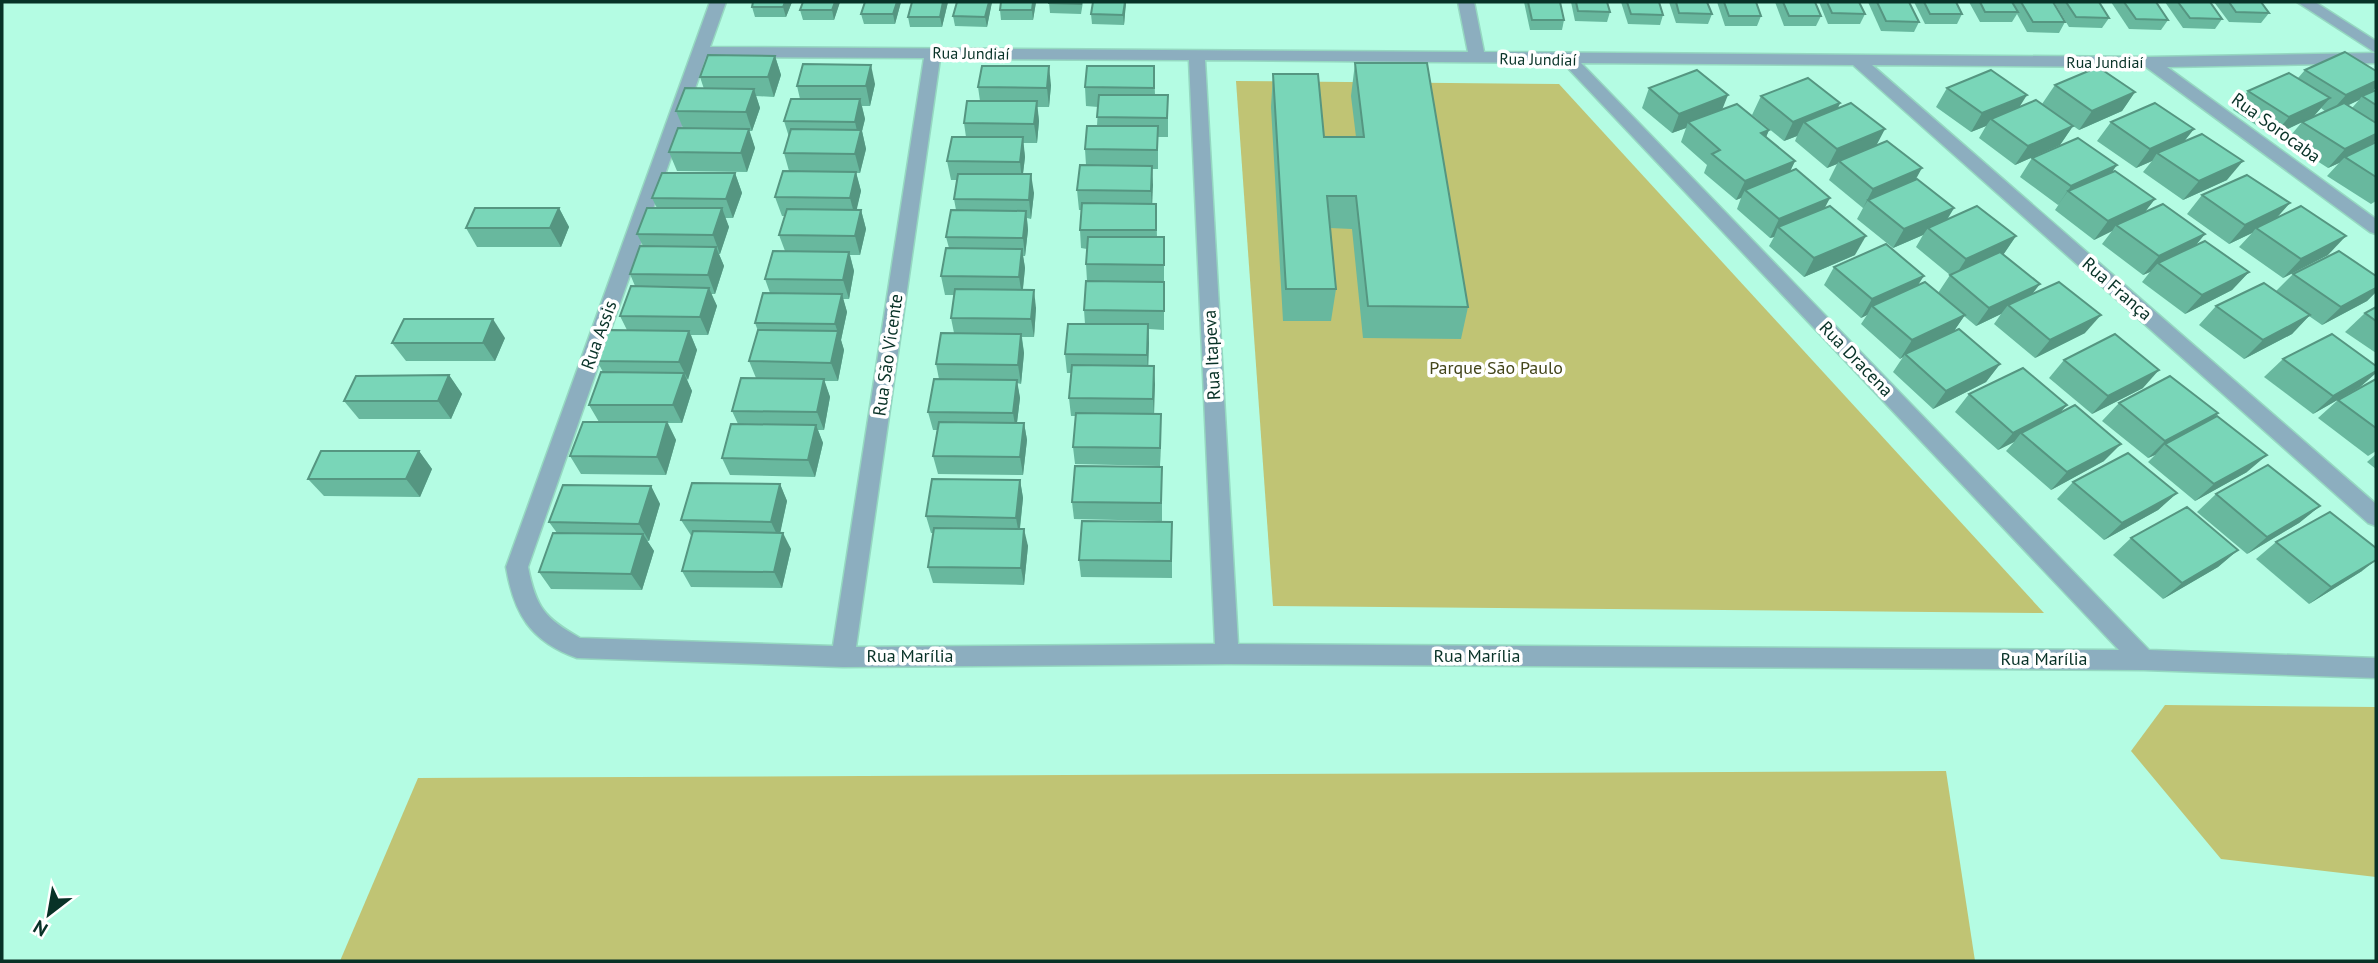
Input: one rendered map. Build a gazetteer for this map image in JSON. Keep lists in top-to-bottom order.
{
  "streets": {
    "street": [
      "Rua Jundiaí",
      "Rua Sorocaba",
      "Rua França",
      "Rua Assis",
      "Rua São Vicente",
      "Rua Itapeva",
      "Rua Dracena",
      "Rua Marília"
    ]
  },
  "crossings": [
    ["Rua Jundiaí", "Rua Sorocaba"],
    ["Rua Jundiaí", "Rua França"],
    ["Rua Jundiaí", "Rua Assis"],
    ["Rua Jundiaí", "Rua São Vicente"],
    ["Rua Jundiaí", "Rua Itapeva"],
    ["Rua Jundiaí", "Rua Dracena"],
    ["Rua Assis", "Rua Marília"],
    ["Rua São Vicente", "Rua Marília"],
    ["Rua Itapeva", "Rua Marília"],
    ["Rua Dracena", "Rua Marília"]
  ],
  "parks": ["Parque São Paulo"],
  "north": "bottom left"
}
